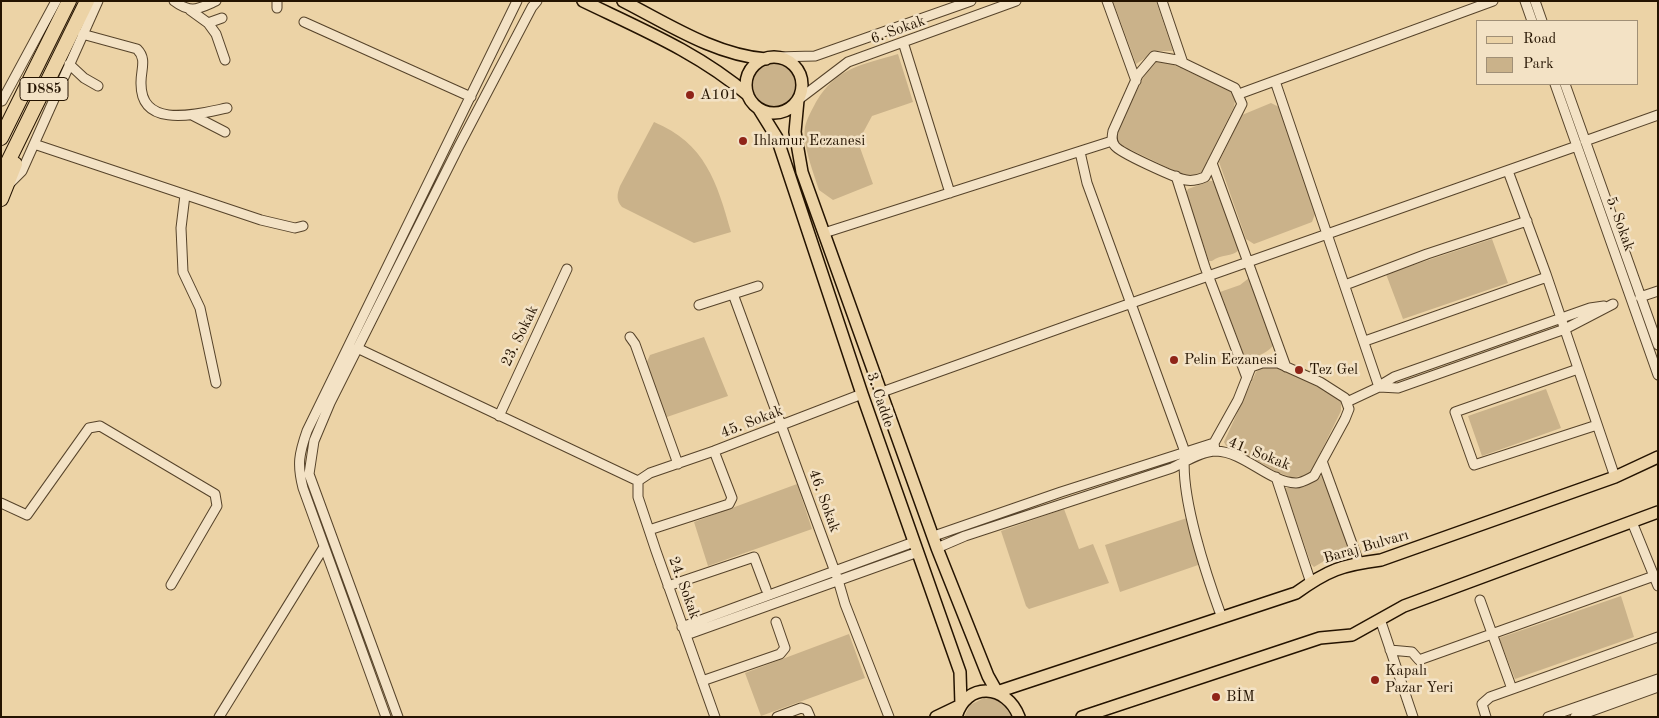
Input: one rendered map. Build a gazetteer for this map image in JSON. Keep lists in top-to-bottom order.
{
  "streets": {
    "highway": ["D885"],
    "main road": ["3. Cadde", "Baraj Bulvarı"],
    "street": [
      "6. Sokak",
      "5. Sokak",
      "23. Sokak",
      "45. Sokak",
      "41. Sokak",
      "46. Sokak",
      "24. Sokak"
    ]
  },
  "crossings": [
    ["6. Sokak", "3. Cadde"],
    ["3. Cadde", "45. Sokak"],
    ["3. Cadde", "41. Sokak"],
    ["3. Cadde", "Baraj Bulvarı"],
    ["45. Sokak", "46. Sokak"],
    ["45. Sokak", "24. Sokak"]
  ],
  "places": [
    "A101",
    "Ihlamur Eczanesi",
    "Pelin Eczanesi",
    "Tez Gel",
    "Kapalı Pazar Yeri",
    "BİM"
  ],
  "legend": ["Road", "Park"]
}
